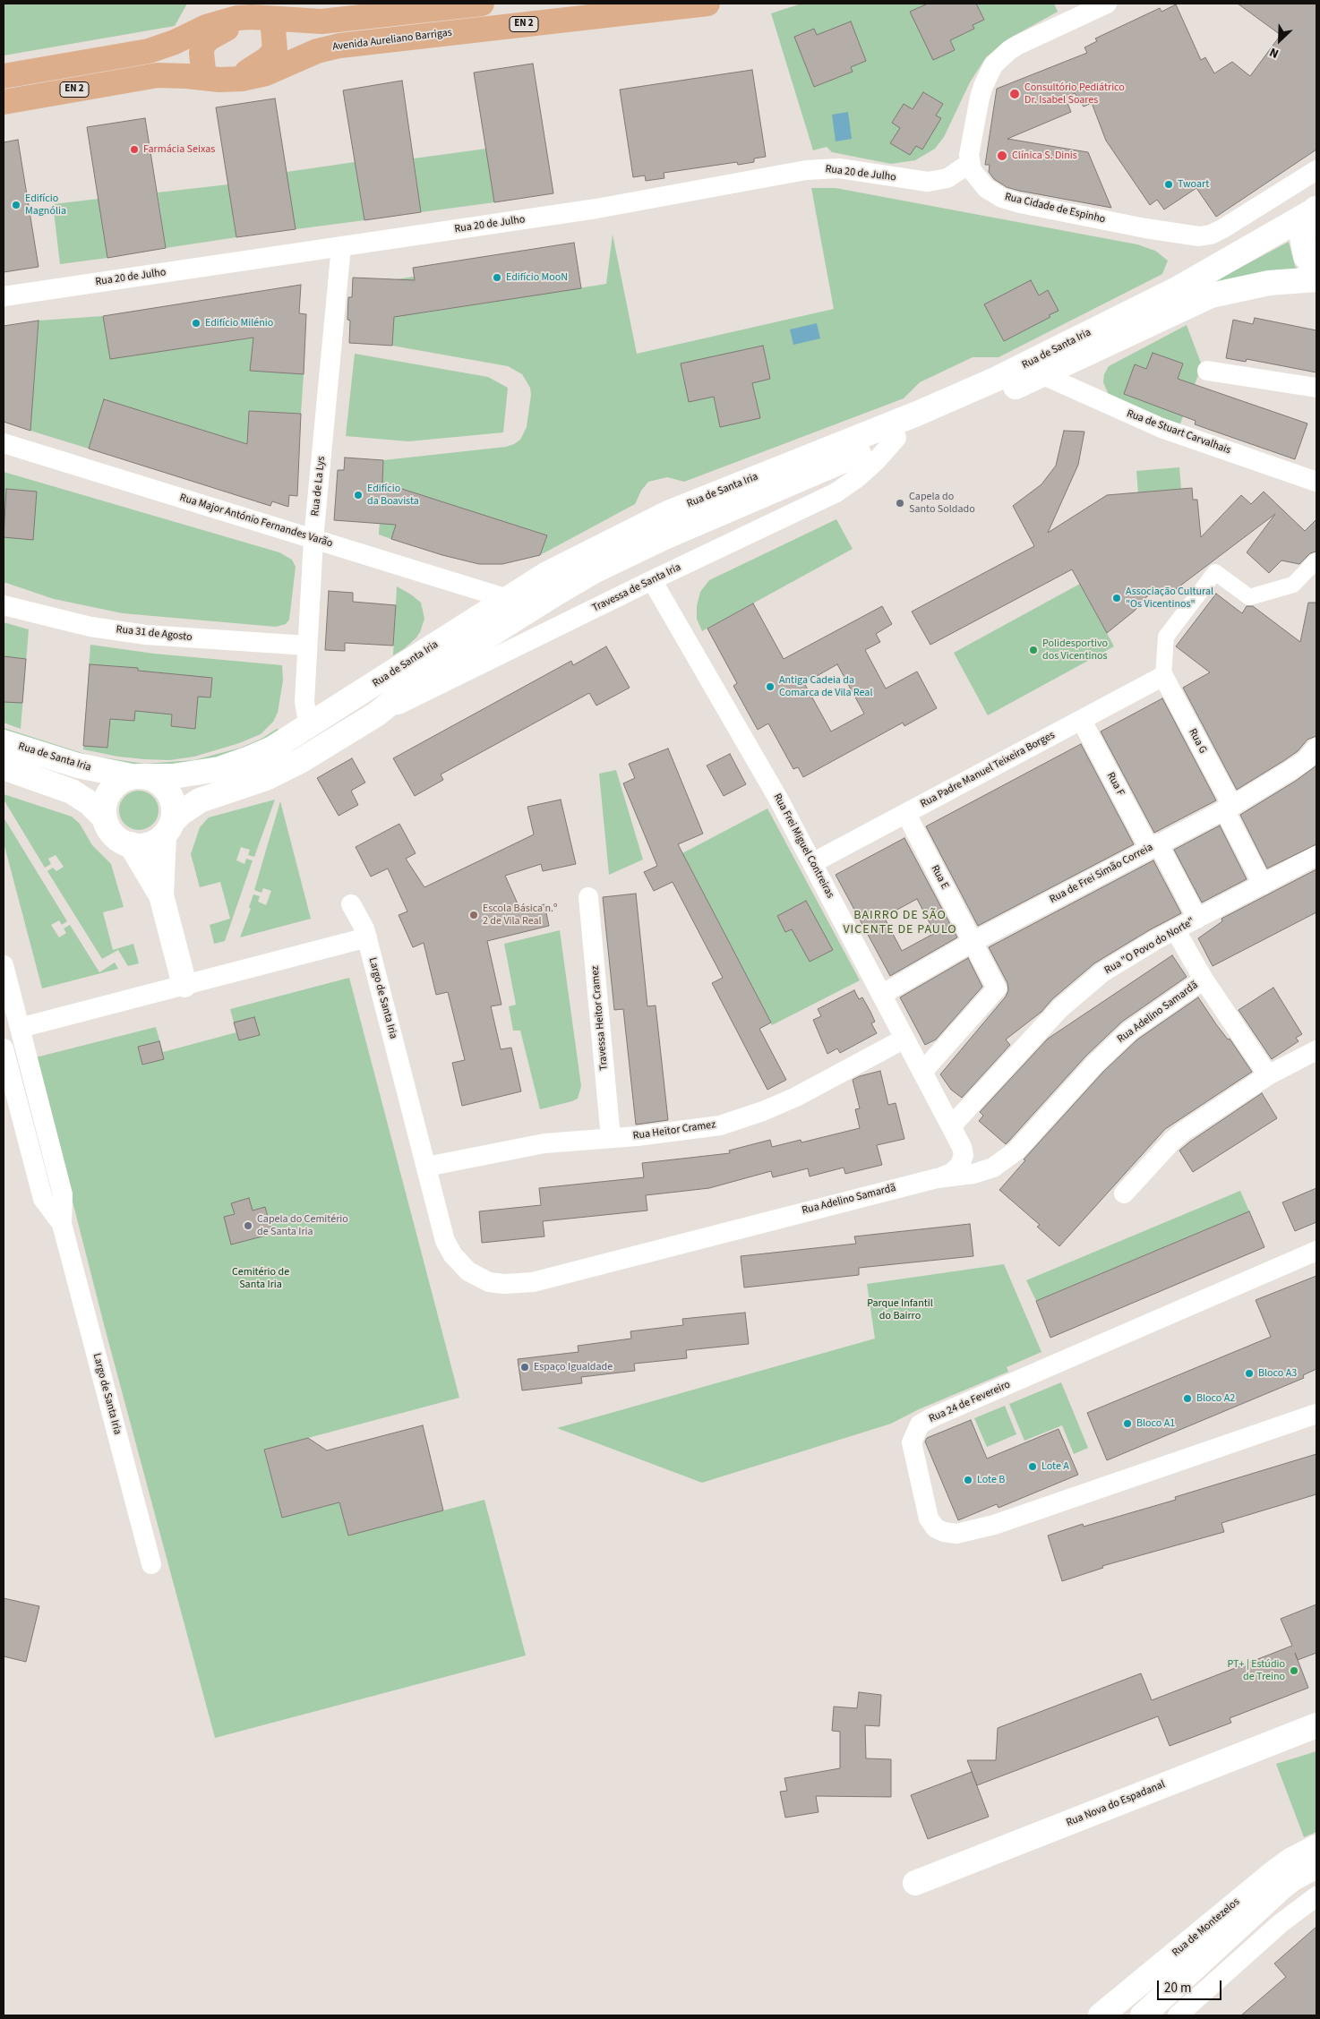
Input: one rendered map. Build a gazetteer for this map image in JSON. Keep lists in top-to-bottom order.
{
  "streets": {
    "main road": [
      "EN 2",
      "Avenida Aureliano Barrigas",
      "Rua de Santa Iria",
      "Rua Nova do Espadanal",
      "Rua de Montezelos"
    ],
    "street": [
      "Rua 20 de Julho",
      "Rua Cidade de Espinho",
      "Rua de Stuart Carvalhais",
      "Rua de La Lys",
      "Rua Major António Fernandes Varão",
      "Travessa de Santa Iria",
      "Rua 31 de Agosto",
      "Rua G",
      "Rua Padre Manuel Teixeira Borges",
      "Rua F",
      "Rua Frei Miguel Contreiras",
      "Rua de Frei Simão Correia",
      "Rua E",
      "Rua \"O Povo do Norte\"",
      "Largo de Santa Iria",
      "Rua Adelino Samardã",
      "Travessa Heitor Cramez",
      "Rua Heitor Cramez",
      "Rua 24 de Fevereiro"
    ]
  },
  "crossings": [
    ["Rua 20 de Julho", "Rua Cidade de Espinho"],
    ["Rua 20 de Julho", "Rua de La Lys"],
    ["Rua de Santa Iria", "Rua de Stuart Carvalhais"],
    ["Rua de Santa Iria", "Rua de La Lys"],
    ["Rua de Santa Iria", "Rua Major António Fernandes Varão"],
    ["Rua de Santa Iria", "Travessa de Santa Iria"],
    ["Rua de La Lys", "Rua Major António Fernandes Varão"],
    ["Rua de La Lys", "Rua 31 de Agosto"],
    ["Travessa de Santa Iria", "Rua Frei Miguel Contreiras"],
    ["Rua G", "Rua Padre Manuel Teixeira Borges"],
    ["Rua G", "Rua de Frei Simão Correia"],
    ["Rua G", "Rua \"O Povo do Norte\""],
    ["Rua Padre Manuel Teixeira Borges", "Rua F"],
    ["Rua Padre Manuel Teixeira Borges", "Rua Frei Miguel Contreiras"],
    ["Rua Padre Manuel Teixeira Borges", "Rua E"],
    ["Rua F", "Rua de Frei Simão Correia"],
    ["Rua F", "Rua \"O Povo do Norte\""],
    ["Rua Frei Miguel Contreiras", "Rua de Frei Simão Correia"],
    ["Rua Frei Miguel Contreiras", "Rua E"],
    ["Rua Frei Miguel Contreiras", "Rua \"O Povo do Norte\""],
    ["Rua Frei Miguel Contreiras", "Rua Adelino Samardã"],
    ["Rua Frei Miguel Contreiras", "Rua Heitor Cramez"],
    ["Rua de Frei Simão Correia", "Rua E"],
    ["Largo de Santa Iria", "Rua Adelino Samardã"],
    ["Largo de Santa Iria", "Rua Heitor Cramez"],
    ["Travessa Heitor Cramez", "Rua Heitor Cramez"]
  ],
  "districts": ["BAIRRO DE SÃO VICENTE DE PAULO"],
  "parks": ["Cemitério de Santa Iria", "Parque Infantil do Bairro"],
  "places": [
    "Consultório Pediátrico Dr. Isabel Soares",
    "Farmácia Seixas",
    "Clínica S. Dinis",
    "Twoart",
    "Edifício Magnólia",
    "Edifício MooN",
    "Edifício Milénio",
    "Edifício da Boavista",
    "Capela do Santo Soldado",
    "Associação Cultural \"Os Vicentinos\"",
    "Polidesportivo dos Vicentinos",
    "Antiga Cadeia da Comarca de Vila Real",
    "Escola Básica n.º 2 de Vila Real",
    "Capela do Cemitério de Santa Iria",
    "Espaço Igualdade",
    "Bloco A3",
    "Bloco A2",
    "Bloco A1",
    "Lote A",
    "Lote B",
    "PT+ | Estúdio de Treino"
  ],
  "scale_bar": "20 m",
  "north": "bottom left"
}
